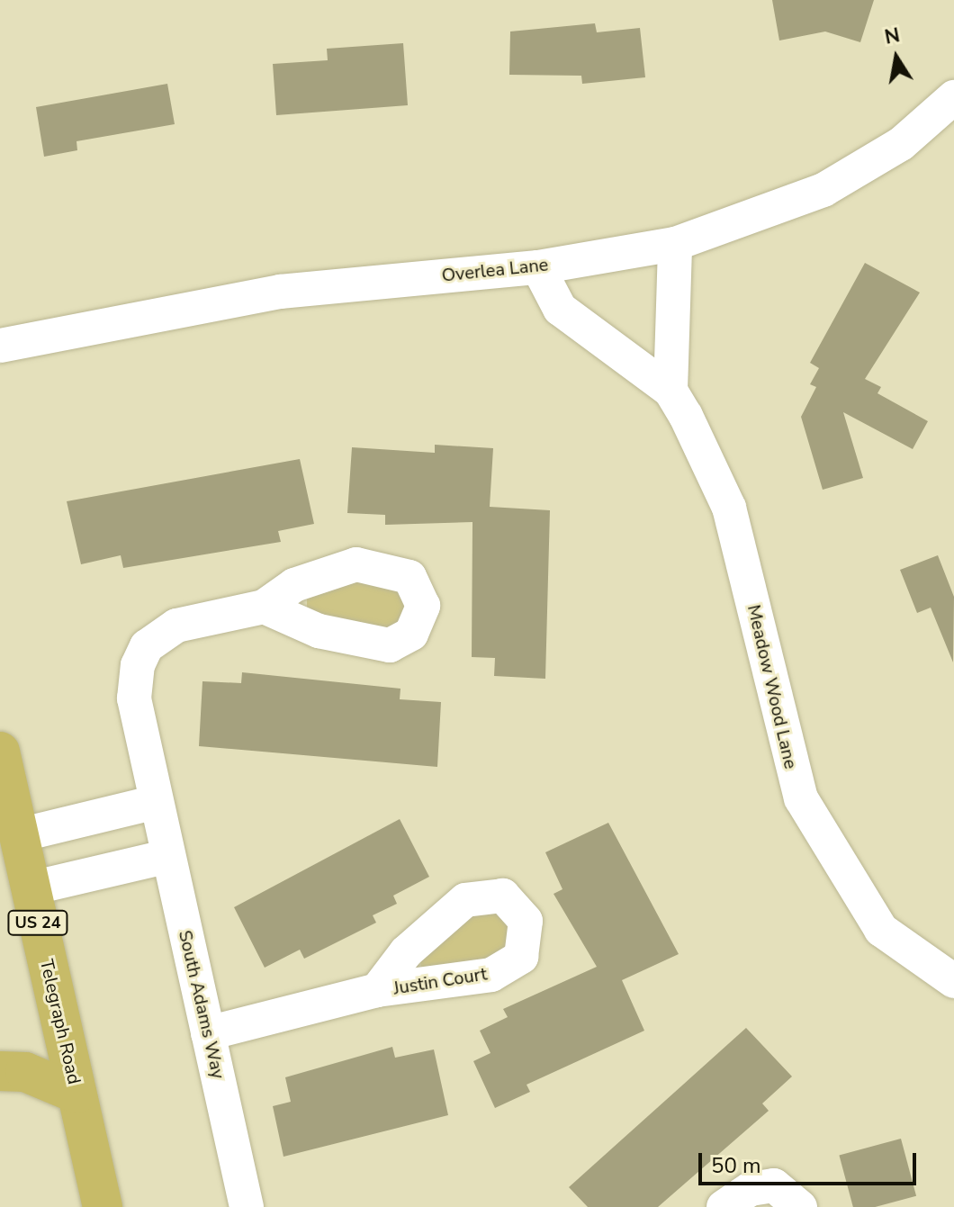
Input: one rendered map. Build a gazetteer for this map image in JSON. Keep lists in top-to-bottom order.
{
  "streets": {
    "highway": ["US 24", "Telegraph Road"],
    "street": [
      "Overlea Lane",
      "Meadow Wood Lane",
      "Justin Court",
      "South Adams Way"
    ]
  },
  "crossings": [
    ["Overlea Lane", "Meadow Wood Lane"],
    ["Justin Court", "South Adams Way"]
  ],
  "scale_bar": "50 m",
  "north": "top"
}
